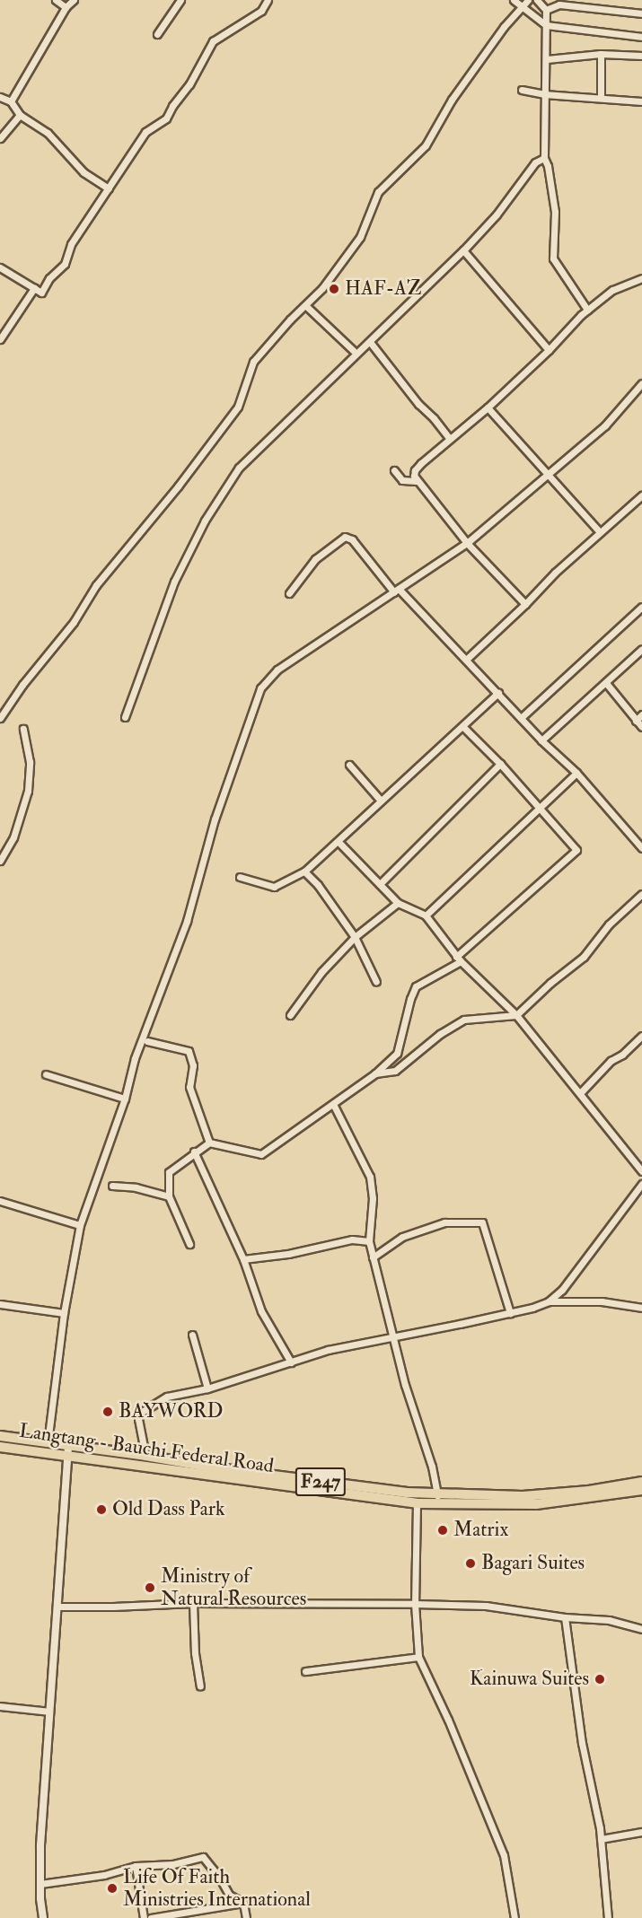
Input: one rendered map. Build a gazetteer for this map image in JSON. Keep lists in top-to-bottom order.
{
  "streets": {
    "main road": ["Langtang - Bauchi Federal Road", "F247"]
  },
  "places": [
    "HAF-AZ",
    "BAYWORD",
    "Old Dass Park",
    "Matrix",
    "Bagari Suites",
    "Ministry of Natural Resources",
    "Kainuwa Suites",
    "Life Of Faith Ministries International"
  ]
}
